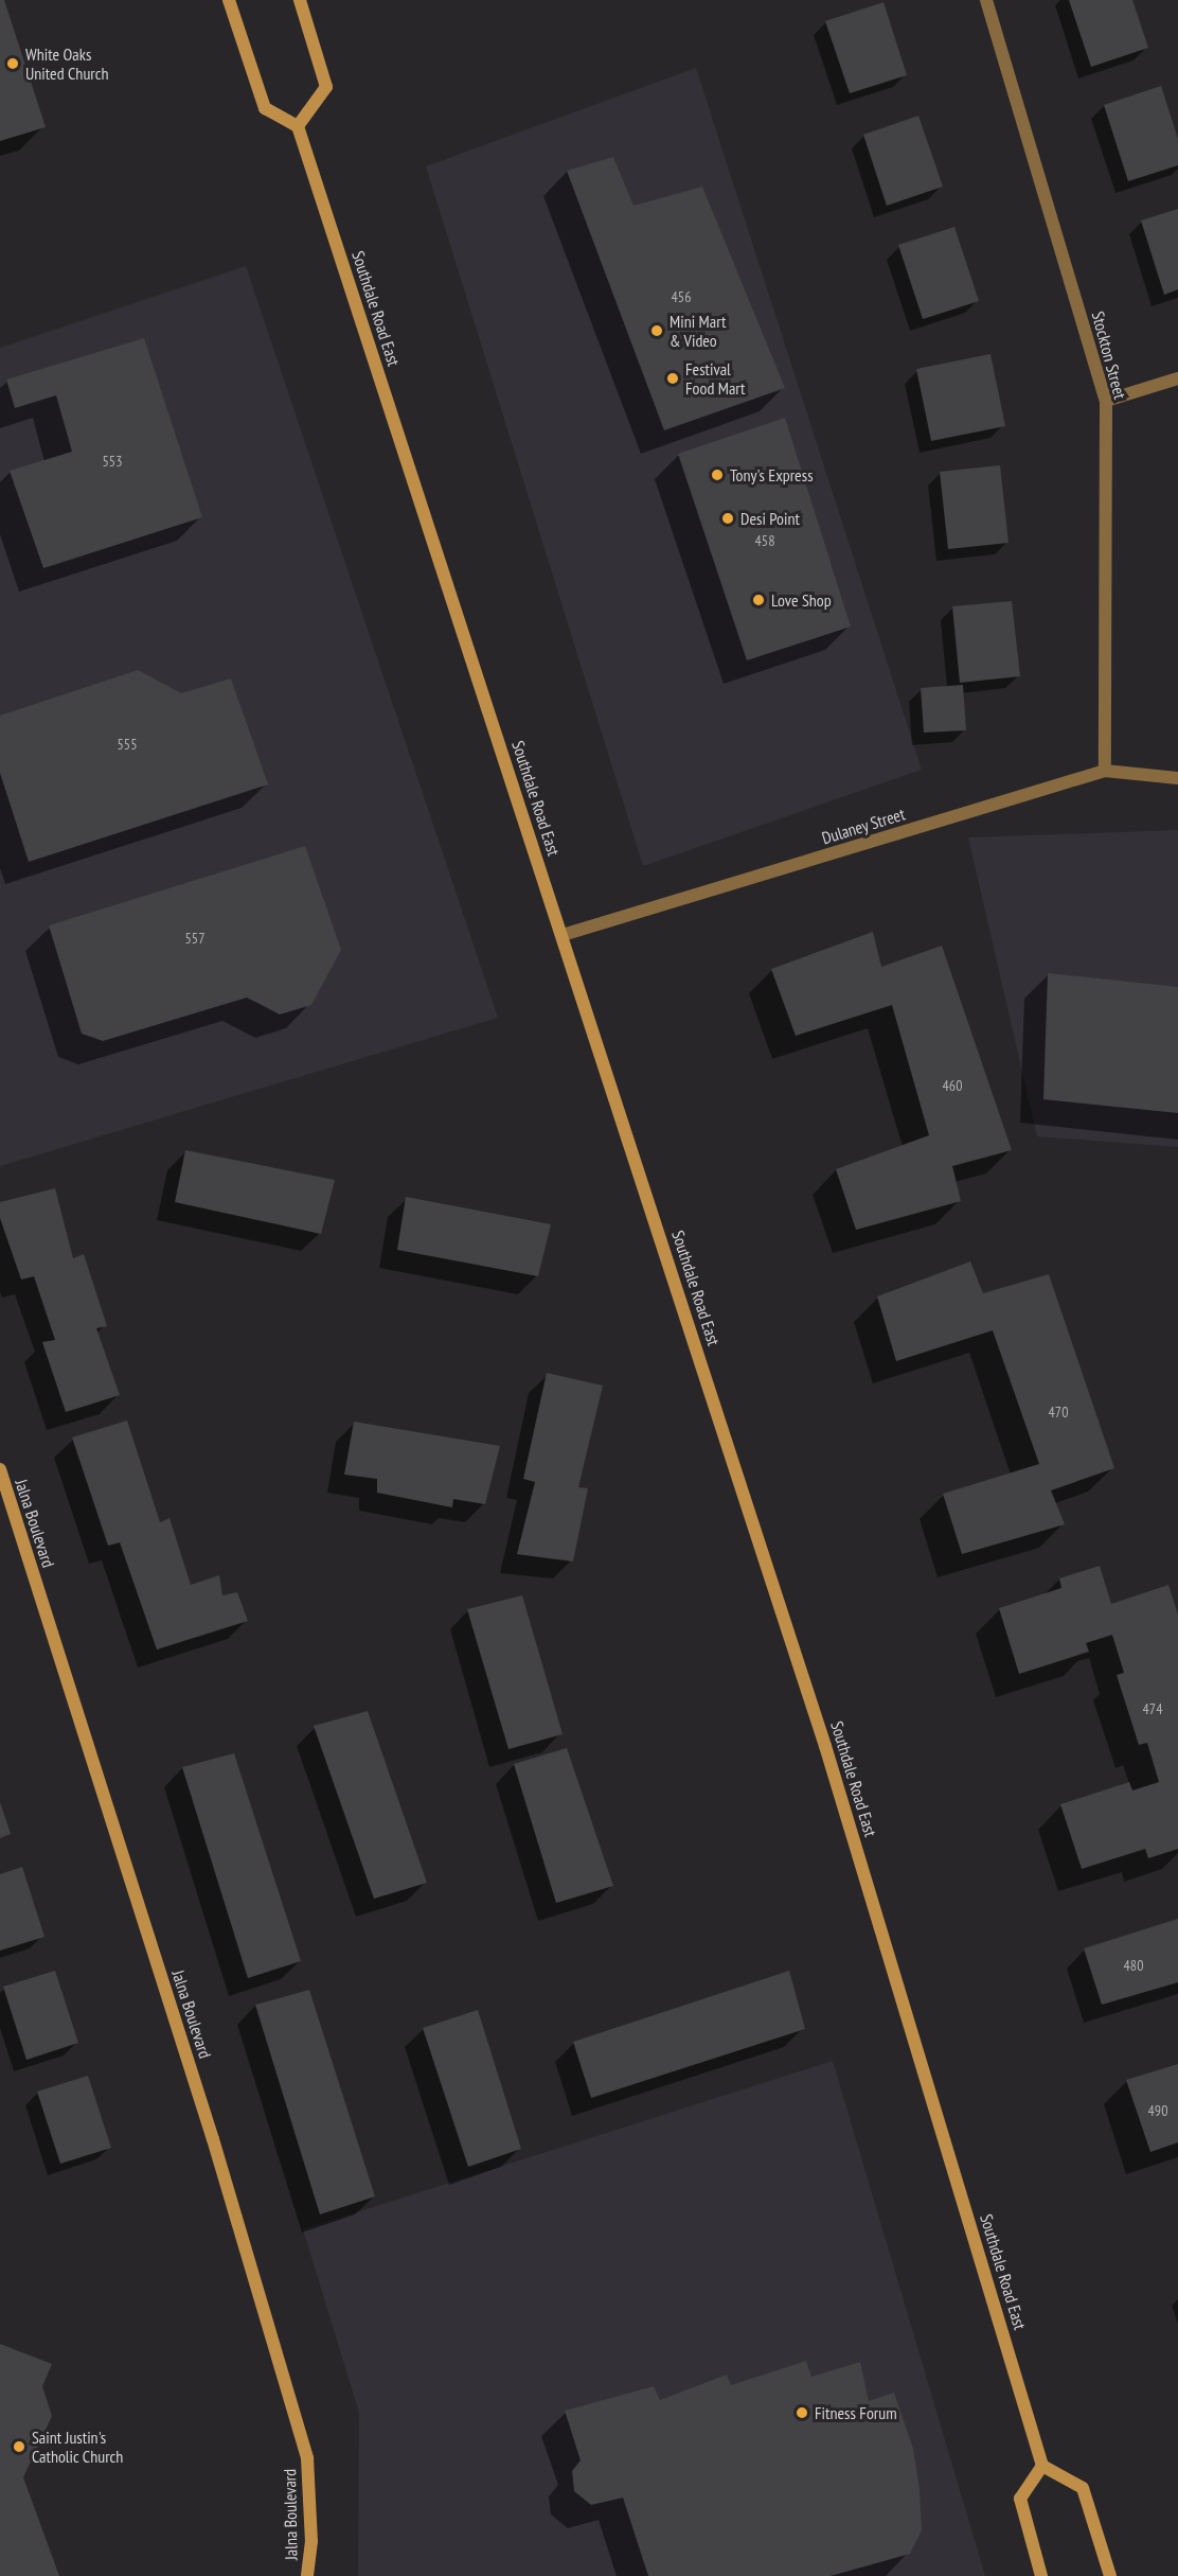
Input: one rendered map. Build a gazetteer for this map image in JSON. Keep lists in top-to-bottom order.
{
  "streets": {
    "main road": ["Southdale Road East", "Jalna Boulevard"],
    "street": ["Stockton Street", "Dulaney Street"]
  },
  "crossings": [
    ["Southdale Road East", "Dulaney Street"],
    ["Stockton Street", "Dulaney Street"]
  ],
  "places": [
    "White Oaks United Church",
    "Mini Mart & Video",
    "Festival Food Mart",
    "Tony's Express",
    "Desi Point",
    "Love Shop",
    "Fitness Forum",
    "Saint Justin's Catholic Church"
  ],
  "house_numbers": [
    "456",
    "553",
    "458",
    "555",
    "557",
    "460",
    "470",
    "474",
    "480",
    "490"
  ]
}
